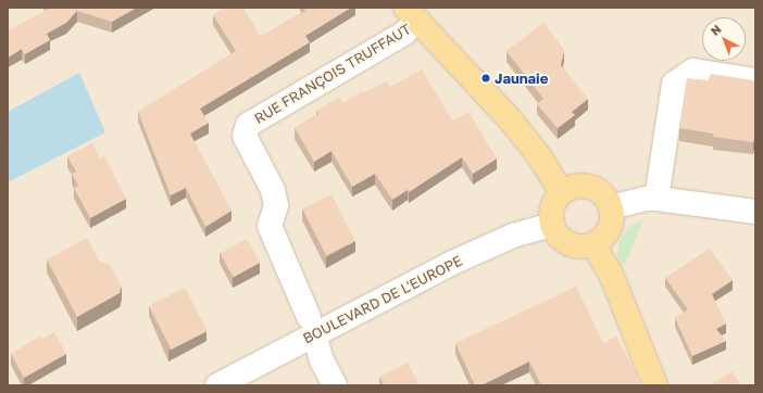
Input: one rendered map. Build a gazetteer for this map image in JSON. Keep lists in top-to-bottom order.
{
  "streets": {
    "street": ["RUE FRANÇOIS TRUFFAUT", "BOULEVARD DE L'EUROPE"]
  },
  "crossings": [
    ["RUE FRANÇOIS TRUFFAUT", "BOULEVARD DE L'EUROPE"]
  ],
  "places": ["Jaunaie"],
  "north": "top left"
}
